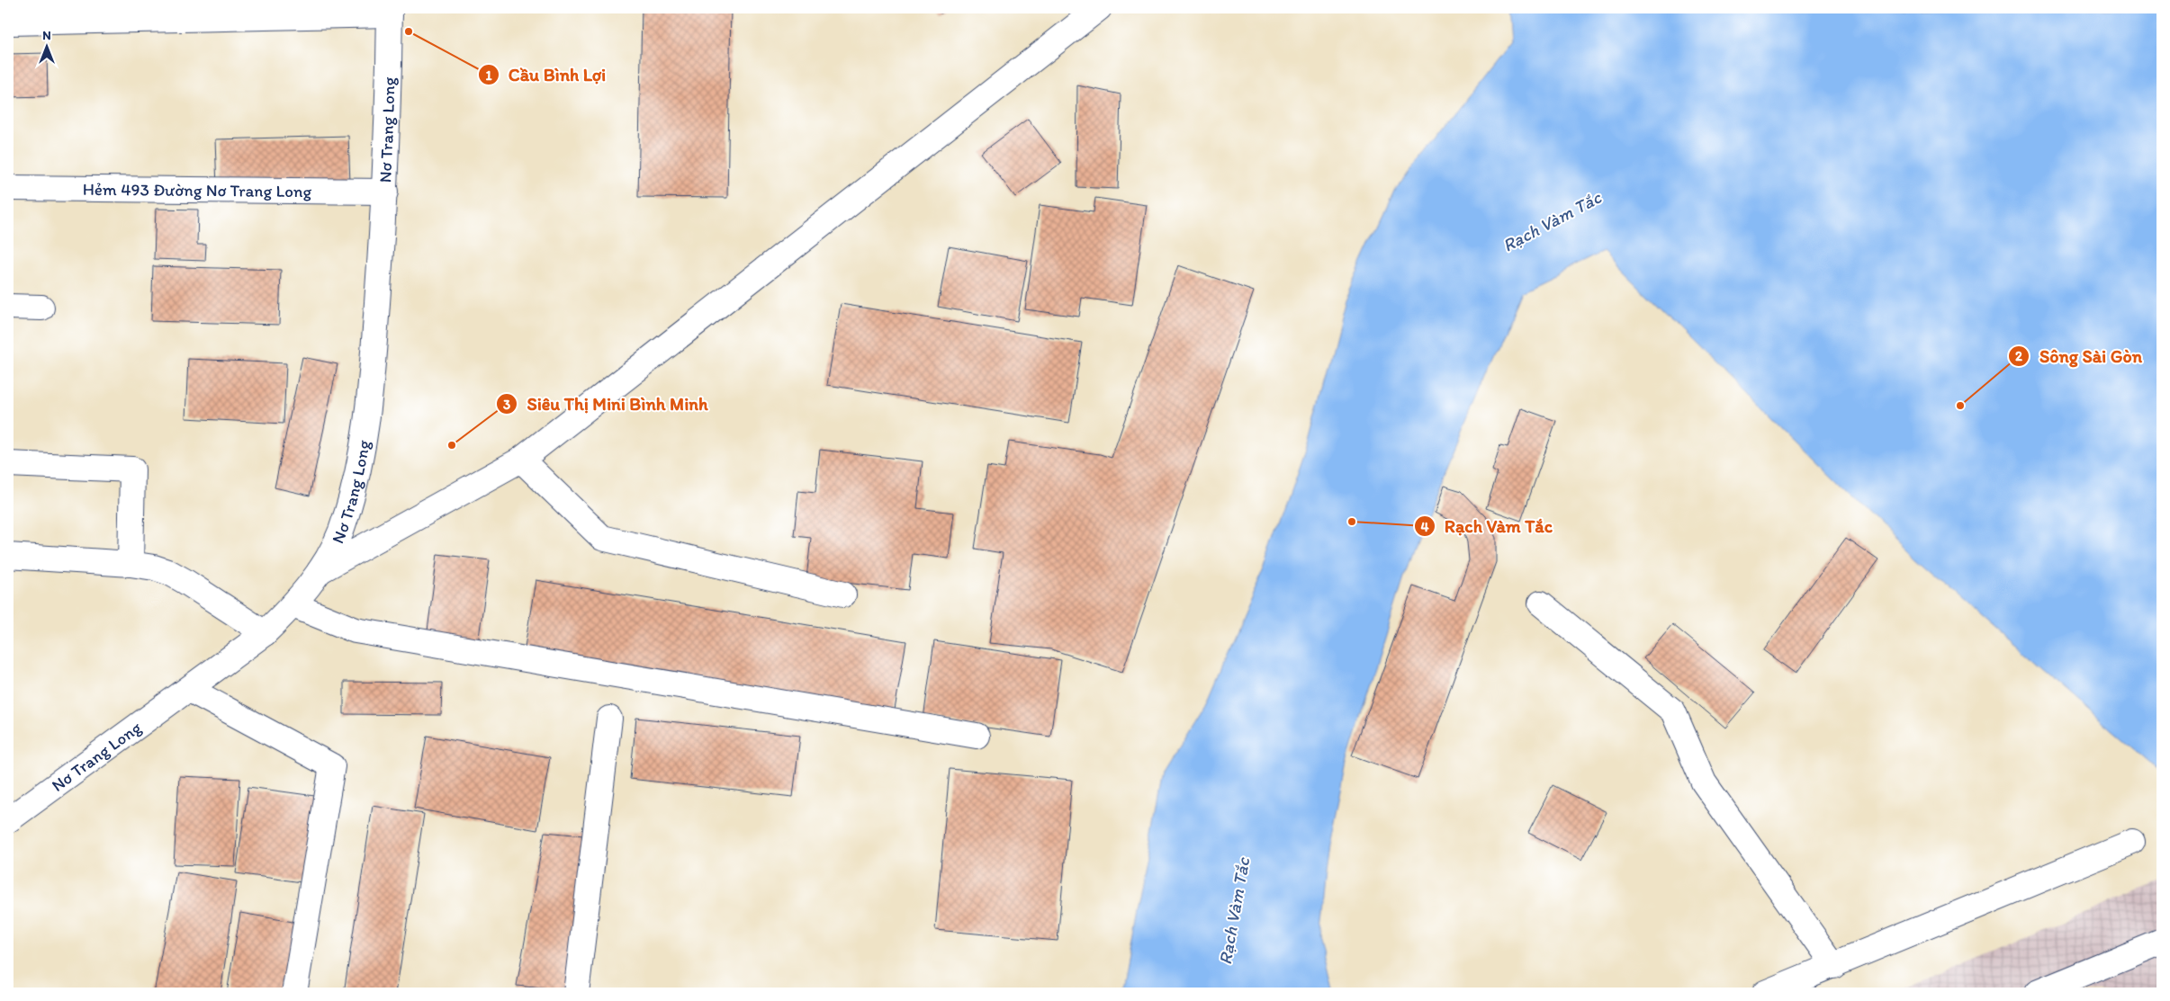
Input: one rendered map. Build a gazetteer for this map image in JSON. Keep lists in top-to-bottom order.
{
  "streets": {
    "street": ["Nơ Trang Long", "Hẻm 493 Đường Nơ Trang Long"]
  },
  "crossings": [
    ["Nơ Trang Long", "Hẻm 493 Đường Nơ Trang Long"]
  ],
  "water": ["Rạch Vàm Tắc"],
  "places": [
    "Cầu Bình Lợi",
    "Sông Sài Gòn",
    "Siêu Thị Mini Bình Minh",
    "Rạch Vàm Tắc"
  ],
  "north": "top"
}
